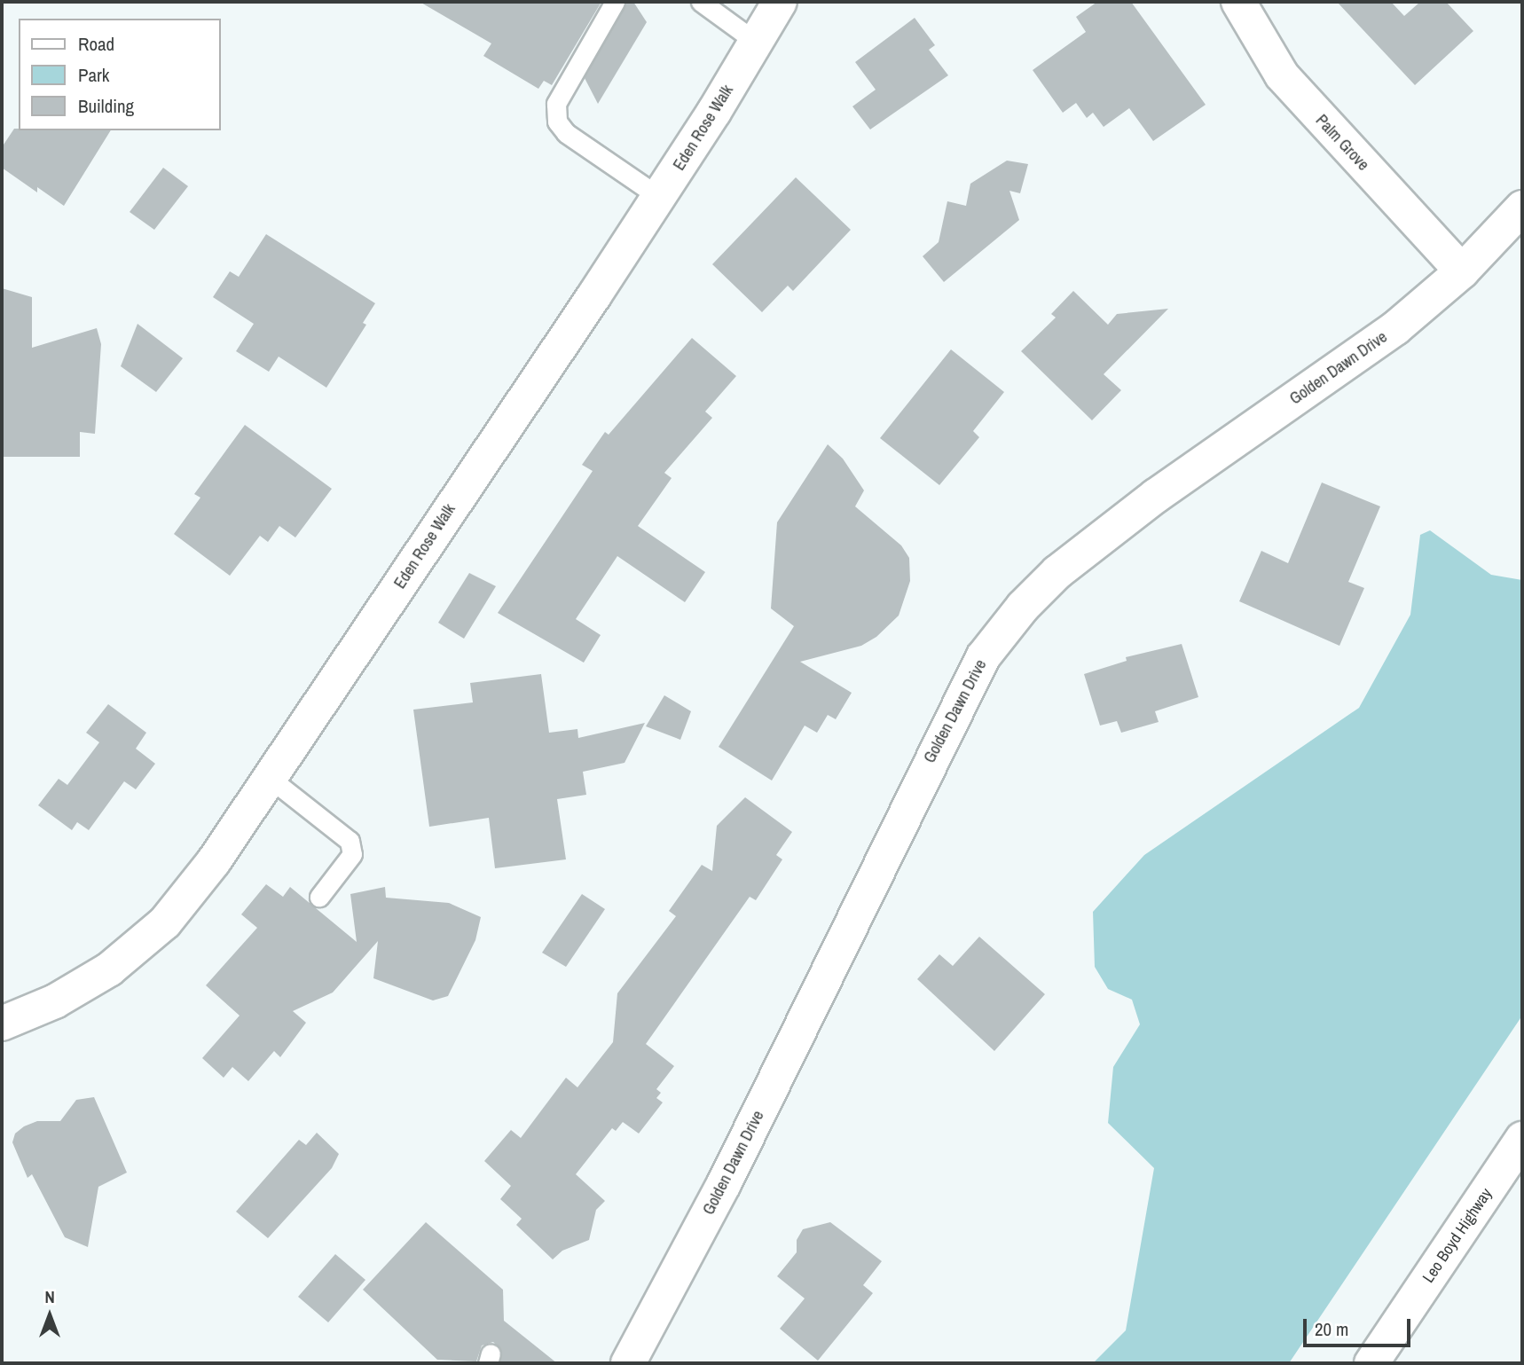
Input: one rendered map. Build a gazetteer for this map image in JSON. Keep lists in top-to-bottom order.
{
  "streets": {
    "street": [
      "Eden Rose Walk",
      "Palm Grove",
      "Golden Dawn Drive",
      "Leo Boyd Highway"
    ]
  },
  "crossings": [
    ["Palm Grove", "Golden Dawn Drive"]
  ],
  "legend": ["Road", "Park", "Building"],
  "scale_bar": "20 m",
  "north": "top"
}
